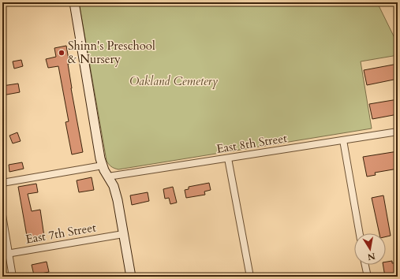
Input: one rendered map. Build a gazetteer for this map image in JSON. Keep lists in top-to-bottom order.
{
  "streets": {
    "street": ["East 8th Street", "East 7th Street"]
  },
  "parks": ["Oakland Cemetery"],
  "places": ["Shinn's Preschool & Nursery"],
  "north": "bottom"
}
